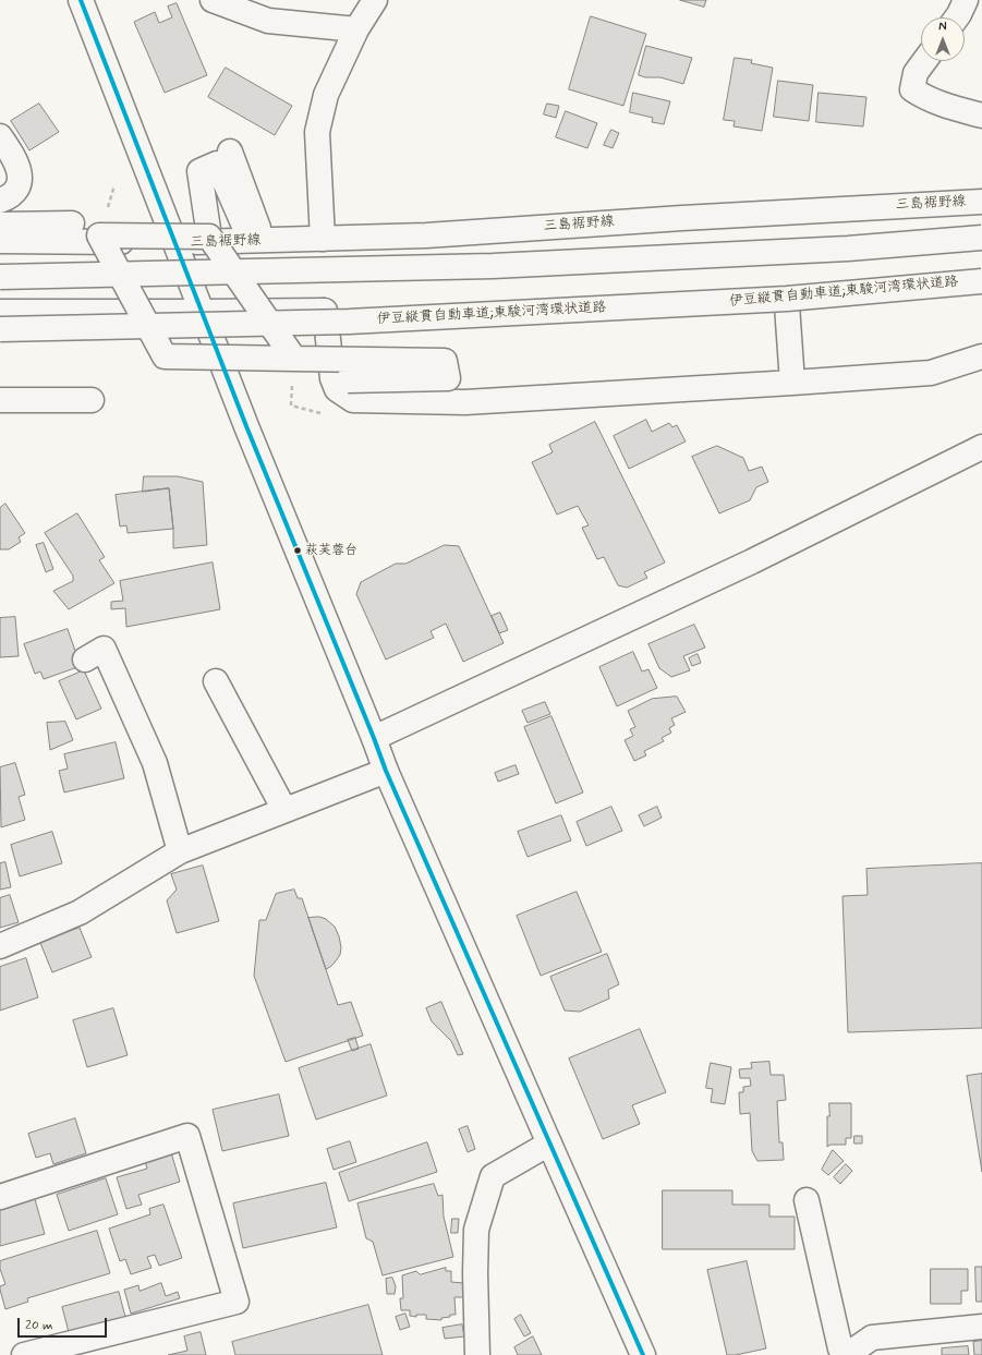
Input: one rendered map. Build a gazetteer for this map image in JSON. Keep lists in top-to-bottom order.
{
  "streets": {
    "main road": ["三島裾野線", "伊豆縦貫自動車道;東駿河湾環状道路"]
  },
  "places": ["萩芙蓉台"],
  "scale_bar": "20 m",
  "north": "top"
}
